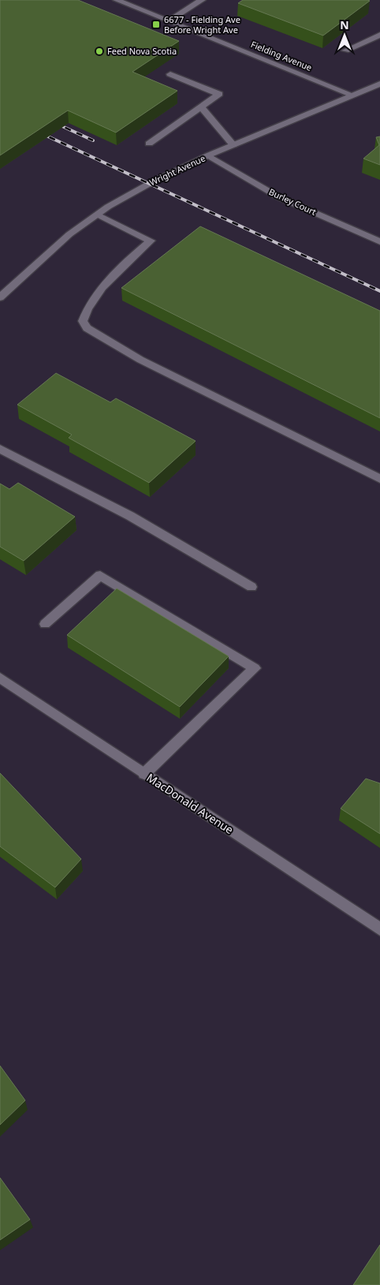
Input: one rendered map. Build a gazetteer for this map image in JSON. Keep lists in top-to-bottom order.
{
  "streets": {
    "street": [
      "Fielding Avenue",
      "Wright Avenue",
      "Burley Court",
      "MacDonald Avenue"
    ]
  },
  "crossings": [
    ["Fielding Avenue", "Wright Avenue"],
    ["Wright Avenue", "Burley Court"]
  ],
  "places": {
    "transit": ["6677 - Fielding Ave Before Wright Ave"],
    "other": ["Feed Nova Scotia"]
  },
  "north": "top"
}
